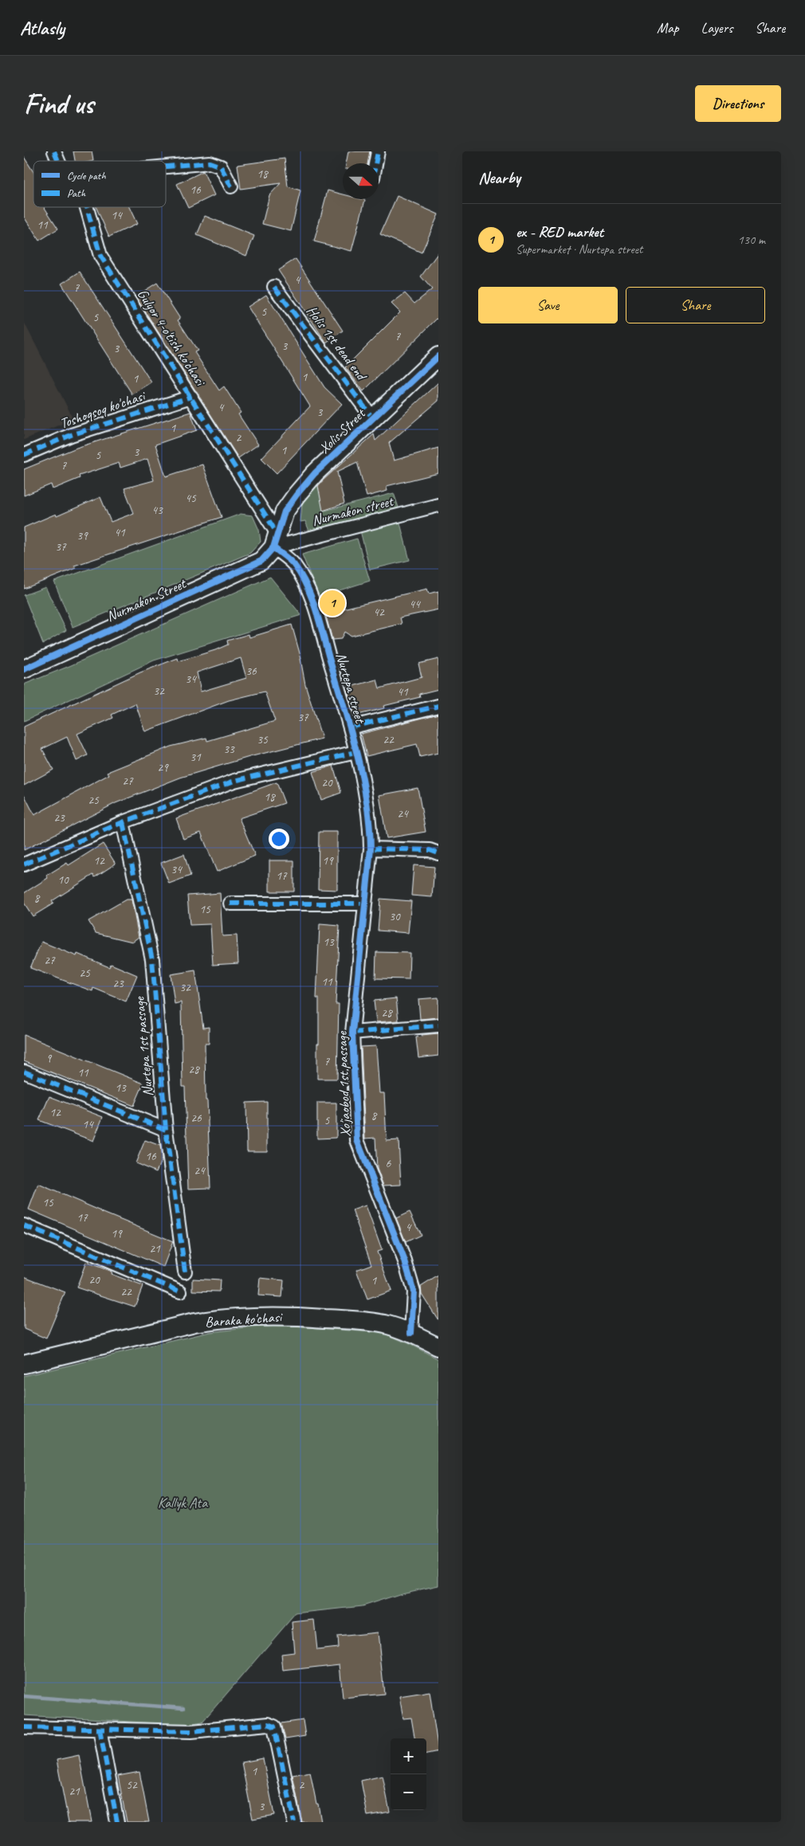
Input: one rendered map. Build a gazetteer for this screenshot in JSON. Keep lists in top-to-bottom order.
{
  "streets": {
    "street": [
      "Gulyor 4-o'tish ko'chasi",
      "Holis 1st dead end",
      "Toshoqsoq ko'chasi",
      "Xolis Street",
      "Nurmakon street",
      "Nurmakon Street",
      "Nurtepa street",
      "Nurtepa 1st passage",
      "Xo'jaobod 1st passage",
      "Baraka ko'chasi"
    ]
  },
  "crossings": [
    ["Gulyor 4-o'tish ko'chasi", "Toshoqsoq ko'chasi"],
    ["Gulyor 4-o'tish ko'chasi", "Xolis Street"],
    ["Gulyor 4-o'tish ko'chasi", "Nurmakon street"],
    ["Gulyor 4-o'tish ko'chasi", "Nurmakon Street"],
    ["Gulyor 4-o'tish ko'chasi", "Nurtepa street"],
    ["Holis 1st dead end", "Xolis Street"],
    ["Xolis Street", "Nurmakon street"],
    ["Xolis Street", "Nurmakon Street"],
    ["Xolis Street", "Nurtepa street"],
    ["Nurmakon street", "Nurmakon Street"],
    ["Nurmakon street", "Nurtepa street"],
    ["Nurmakon Street", "Nurtepa street"],
    ["Nurtepa street", "Xo'jaobod 1st passage"],
    ["Xo'jaobod 1st passage", "Baraka ko'chasi"]
  ],
  "parks": ["Kallyk Ata"],
  "house_numbers": [
    "18",
    "16",
    "14",
    "11",
    "4",
    "7",
    "5",
    "5",
    "7",
    "3",
    "3",
    "1",
    "1",
    "4",
    "3",
    "1",
    "2",
    "1",
    "3",
    "5",
    "7",
    "45",
    "43",
    "41",
    "39",
    "37",
    "44",
    "42",
    "36",
    "34",
    "32",
    "41",
    "37",
    "35",
    "22",
    "33",
    "31",
    "29",
    "27",
    "20",
    "18",
    "25",
    "24",
    "23",
    "12",
    "19",
    "34",
    "17",
    "10",
    "8",
    "15",
    "30",
    "13",
    "27",
    "25",
    "11",
    "23",
    "32",
    "28",
    "9",
    "7",
    "28",
    "11",
    "13",
    "12",
    "8",
    "26",
    "5",
    "14",
    "16",
    "6",
    "24",
    "15",
    "17",
    "4",
    "19",
    "21",
    "20",
    "1",
    "22",
    "1",
    "52",
    "2",
    "21",
    "3"
  ],
  "legend": ["Cycle path", "Path"],
  "north": "right",
  "page": {
    "header": "Atlasly",
    "nav": ["Map", "Layers", "Share"],
    "buttons": [
      "Directions",
      ["Save", "Share"]
    ],
    "title": "Find us",
    "heading": "Nearby",
    "list": [
      {
        "mark": "1",
        "name": "ex - RED market",
        "note": "Supermarket · Nurtepa street",
        "value": "130 m"
      }
    ],
    "pins": "1",
    "map_buttons": ["+", "−"]
  }
}
